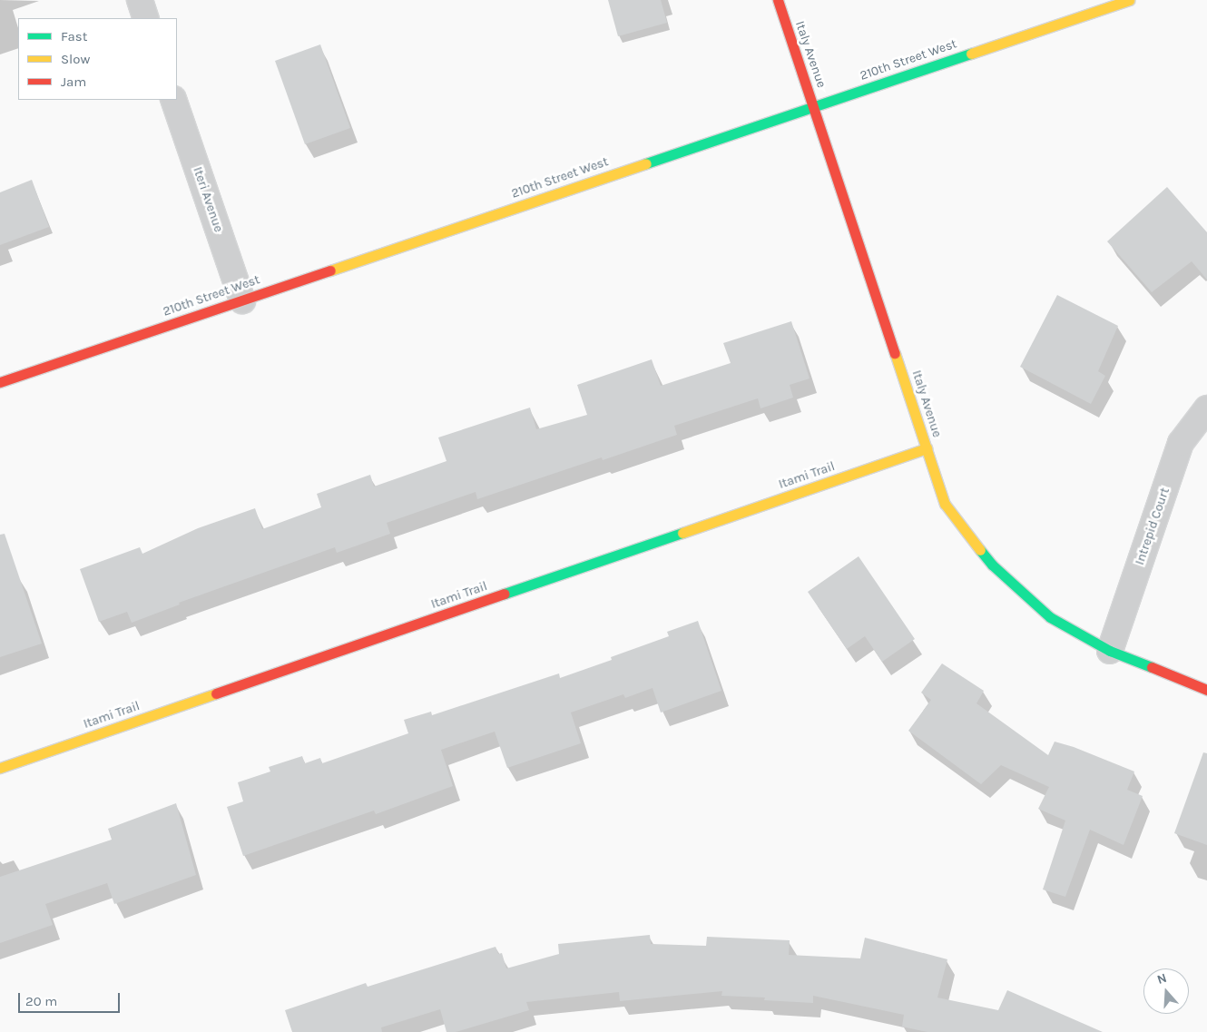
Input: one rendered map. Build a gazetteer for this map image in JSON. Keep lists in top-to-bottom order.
{
  "streets": {
    "street": [
      "Italy Avenue",
      "210th Street West",
      "Iteri Avenue",
      "Itami Trail",
      "Intrepid Court"
    ]
  },
  "crossings": [
    ["Italy Avenue", "210th Street West"],
    ["Italy Avenue", "Itami Trail"],
    ["Italy Avenue", "Intrepid Court"],
    ["210th Street West", "Iteri Avenue"]
  ],
  "legend": ["Fast", "Slow", "Jam"],
  "scale_bar": "20 m",
  "north": "top"
}
